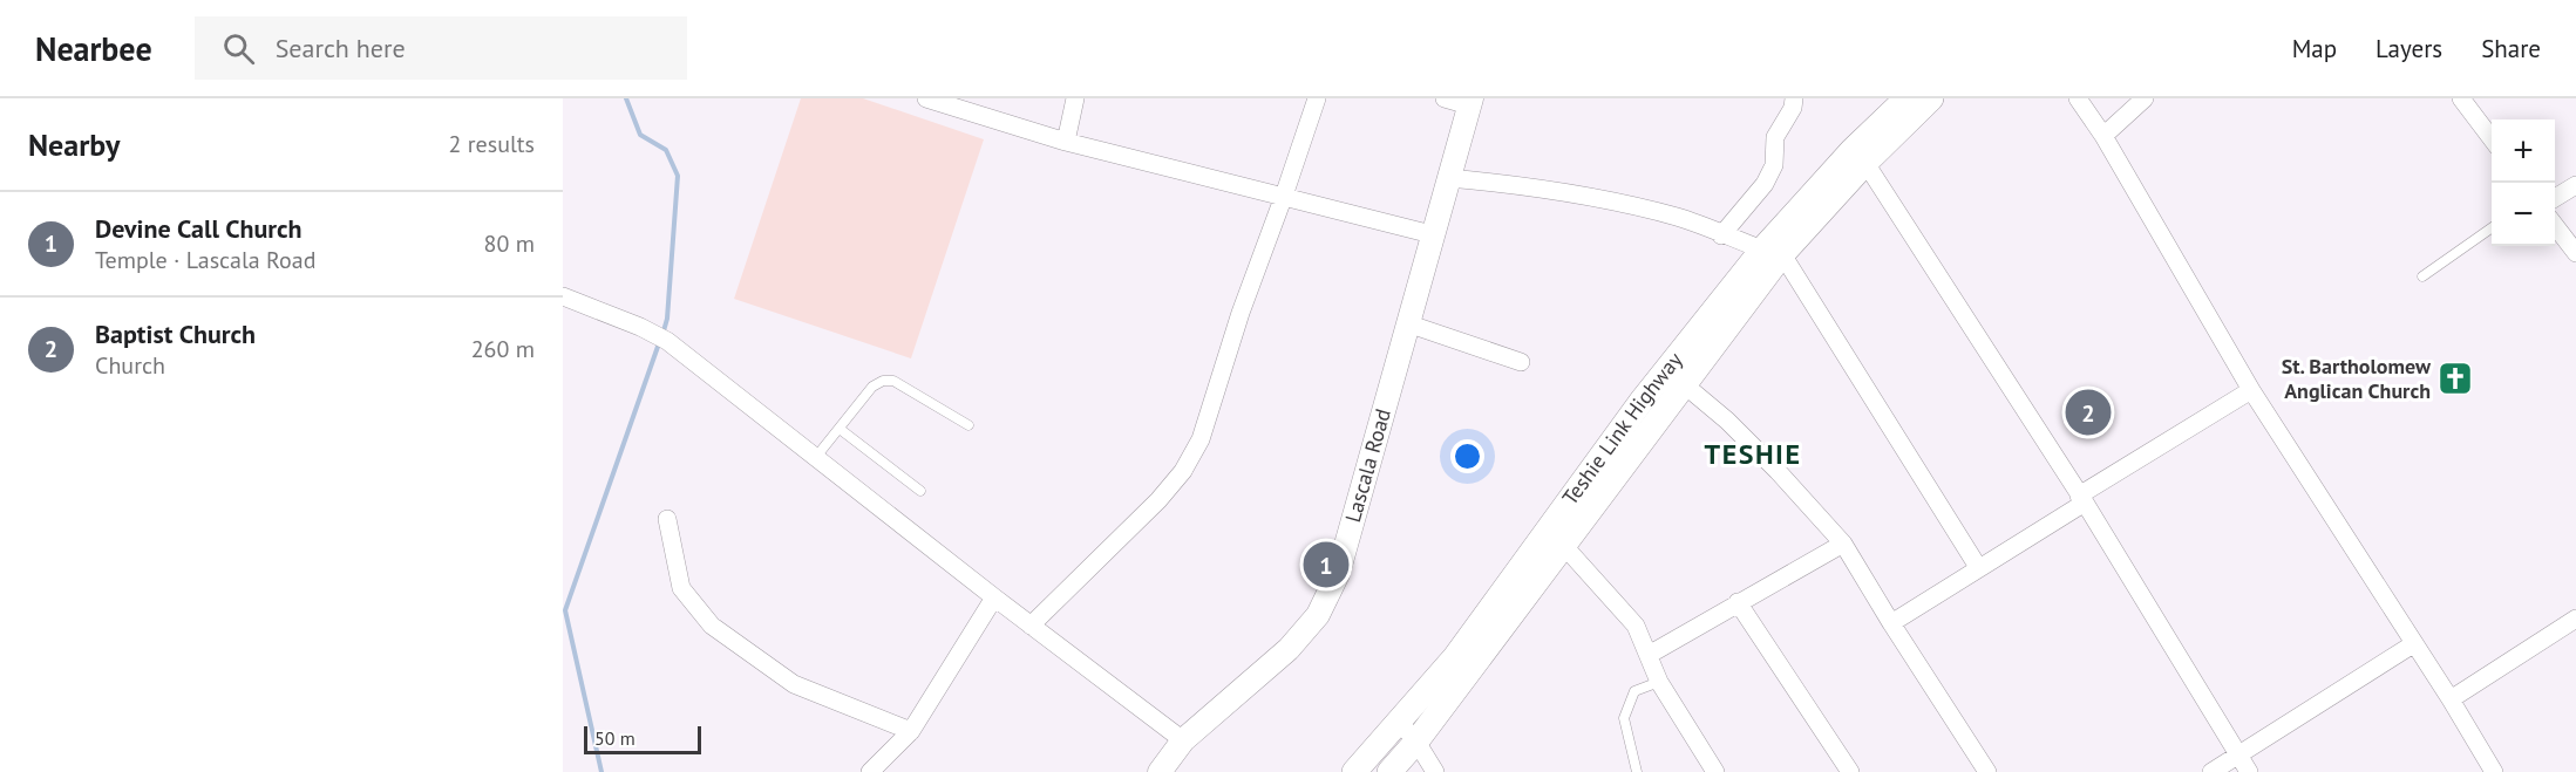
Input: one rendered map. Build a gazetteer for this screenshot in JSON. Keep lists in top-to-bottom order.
{
  "streets": {
    "main road": ["Teshie Link Highway"],
    "street": ["Lascala Road"]
  },
  "districts": ["TESHIE"],
  "places": {
    "church": ["St. Bartholomew Anglican Church"]
  },
  "scale_bar": "50 m",
  "page": {
    "header": "Nearbee",
    "search": "Search here",
    "nav": ["Map", "Layers", "Share"],
    "heading": ["Nearby", "2 results"],
    "map_buttons": ["+", "−"],
    "list": [
      {
        "mark": "1",
        "name": "Devine Call Church",
        "note": "Temple · Lascala Road",
        "value": "80 m"
      },
      {
        "mark": "2",
        "name": "Baptist Church",
        "note": "Church",
        "value": "260 m"
      }
    ],
    "pins": ["2", "1"],
    "scale": "50 m"
  }
}
